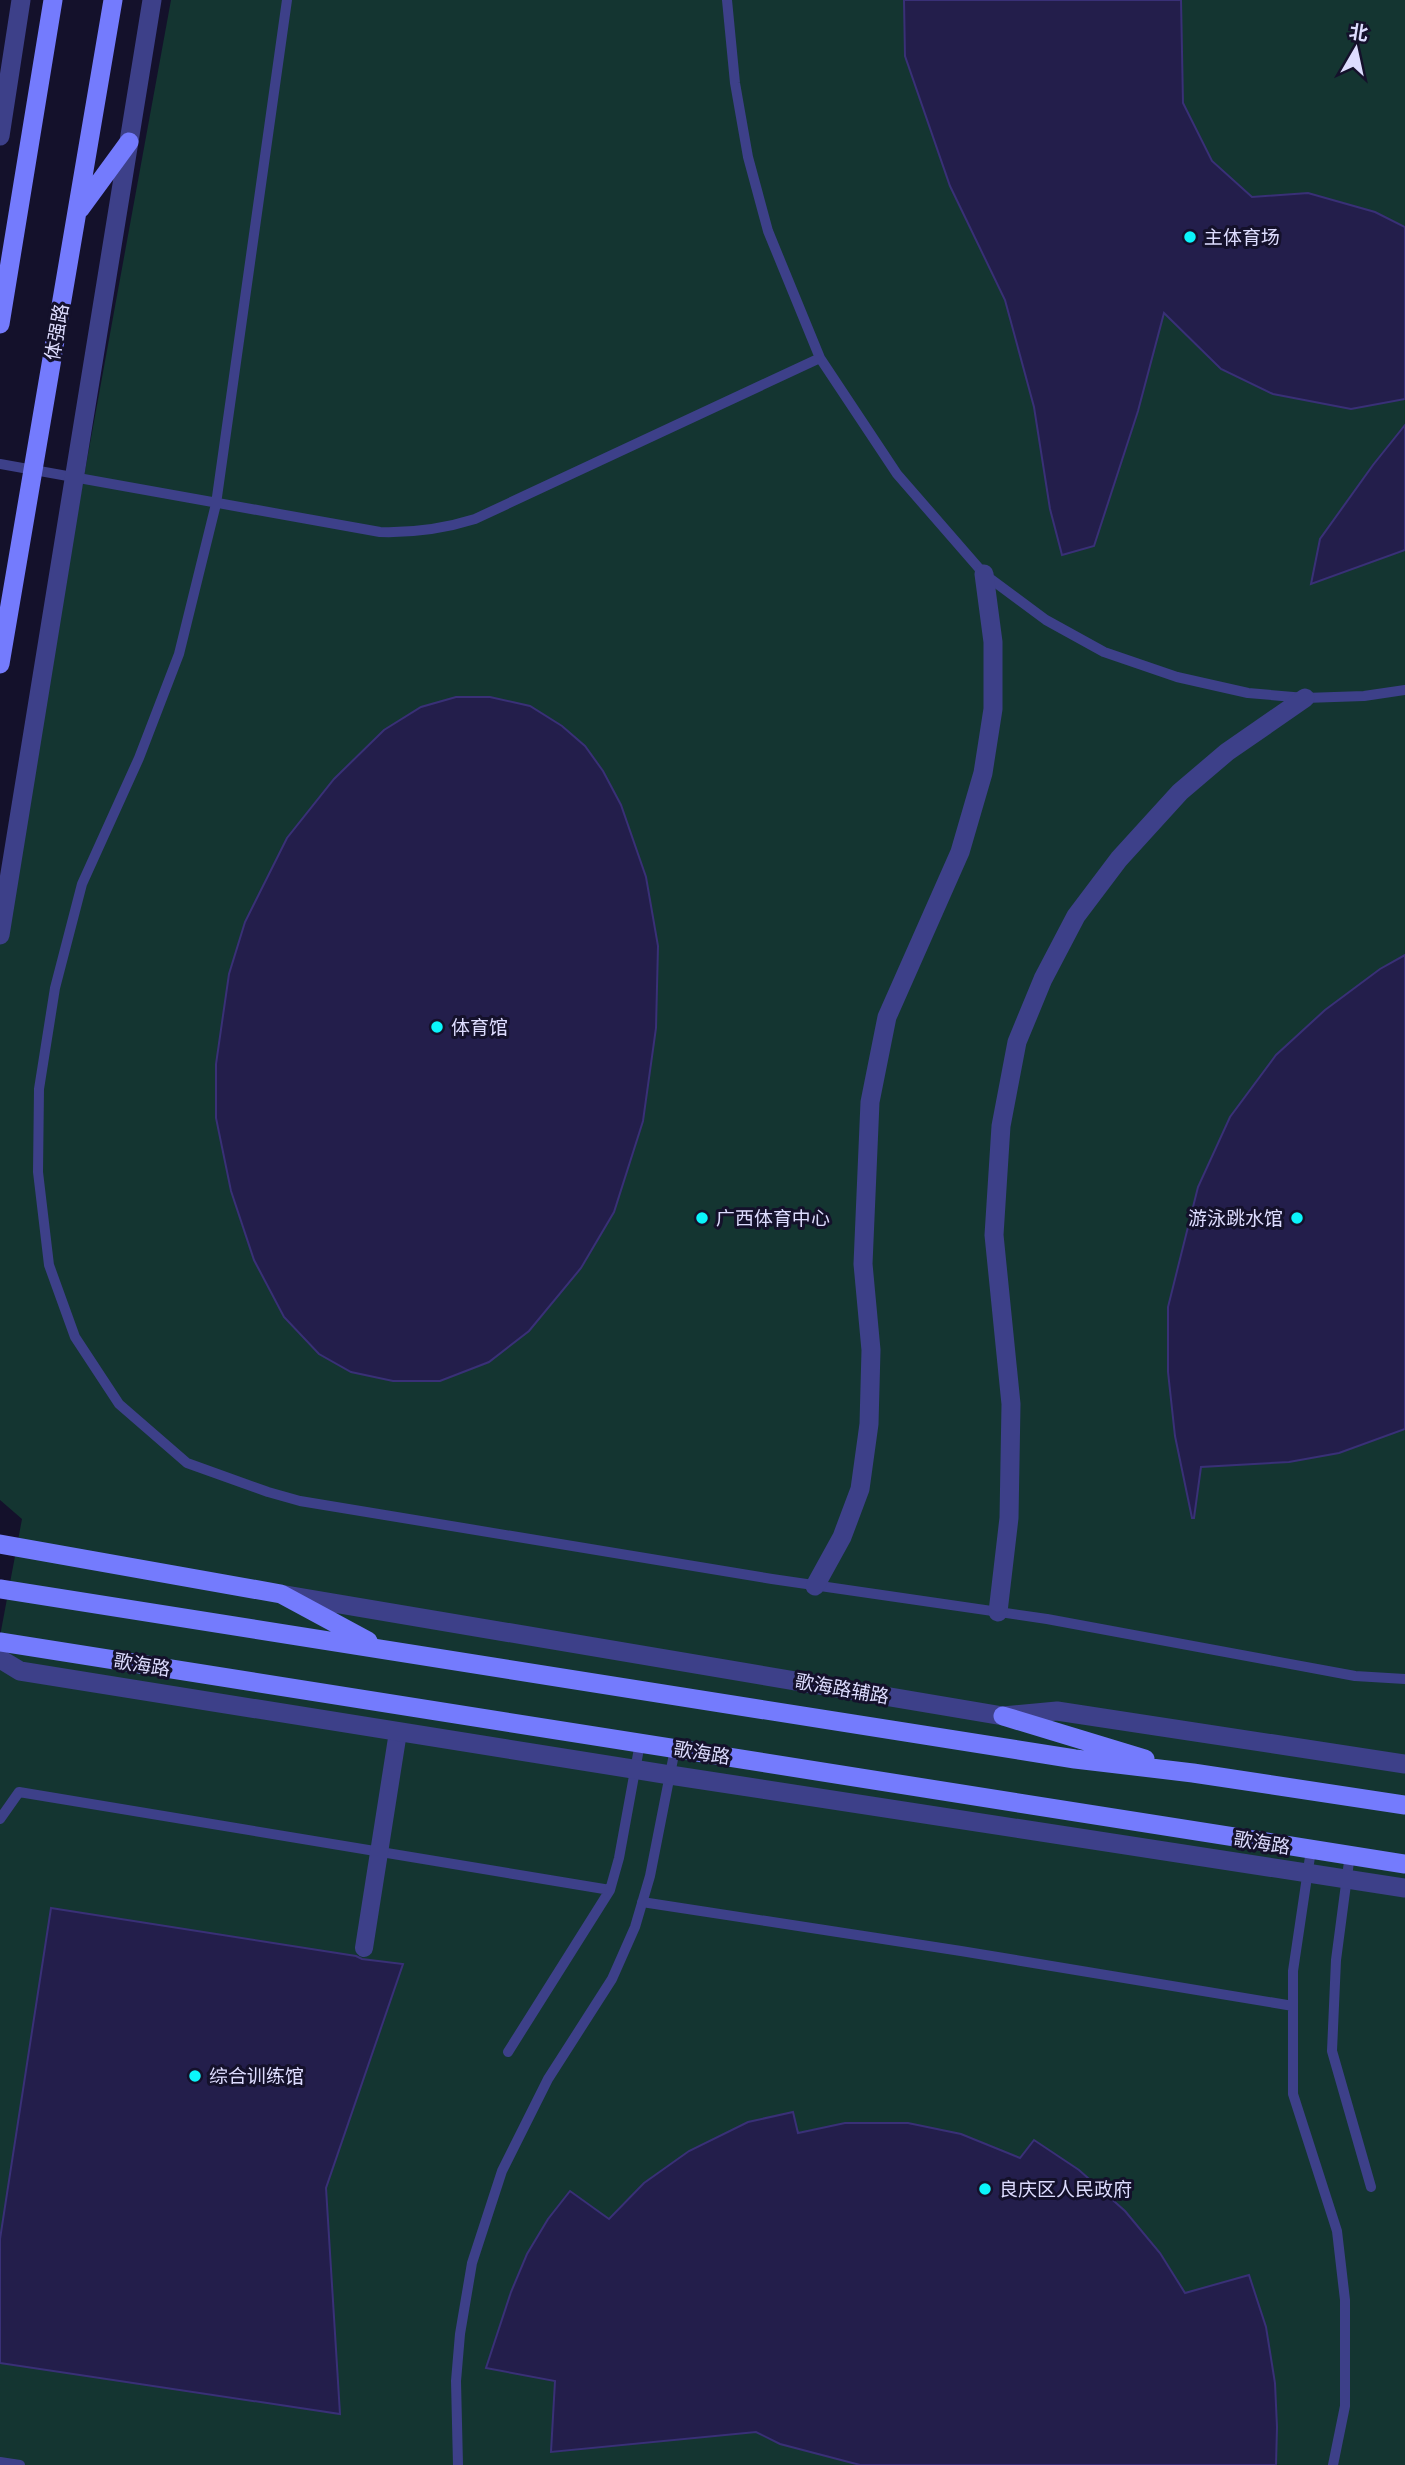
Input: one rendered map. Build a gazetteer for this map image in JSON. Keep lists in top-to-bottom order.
{
  "streets": {
    "main road": ["体强路", "歌海路"],
    "street": ["歌海路辅路"]
  },
  "places": [
    "主体育场",
    "体育馆",
    "广西体育中心",
    "游泳跳水馆",
    "综合训练馆",
    "良庆区人民政府"
  ],
  "north": "top"
}
